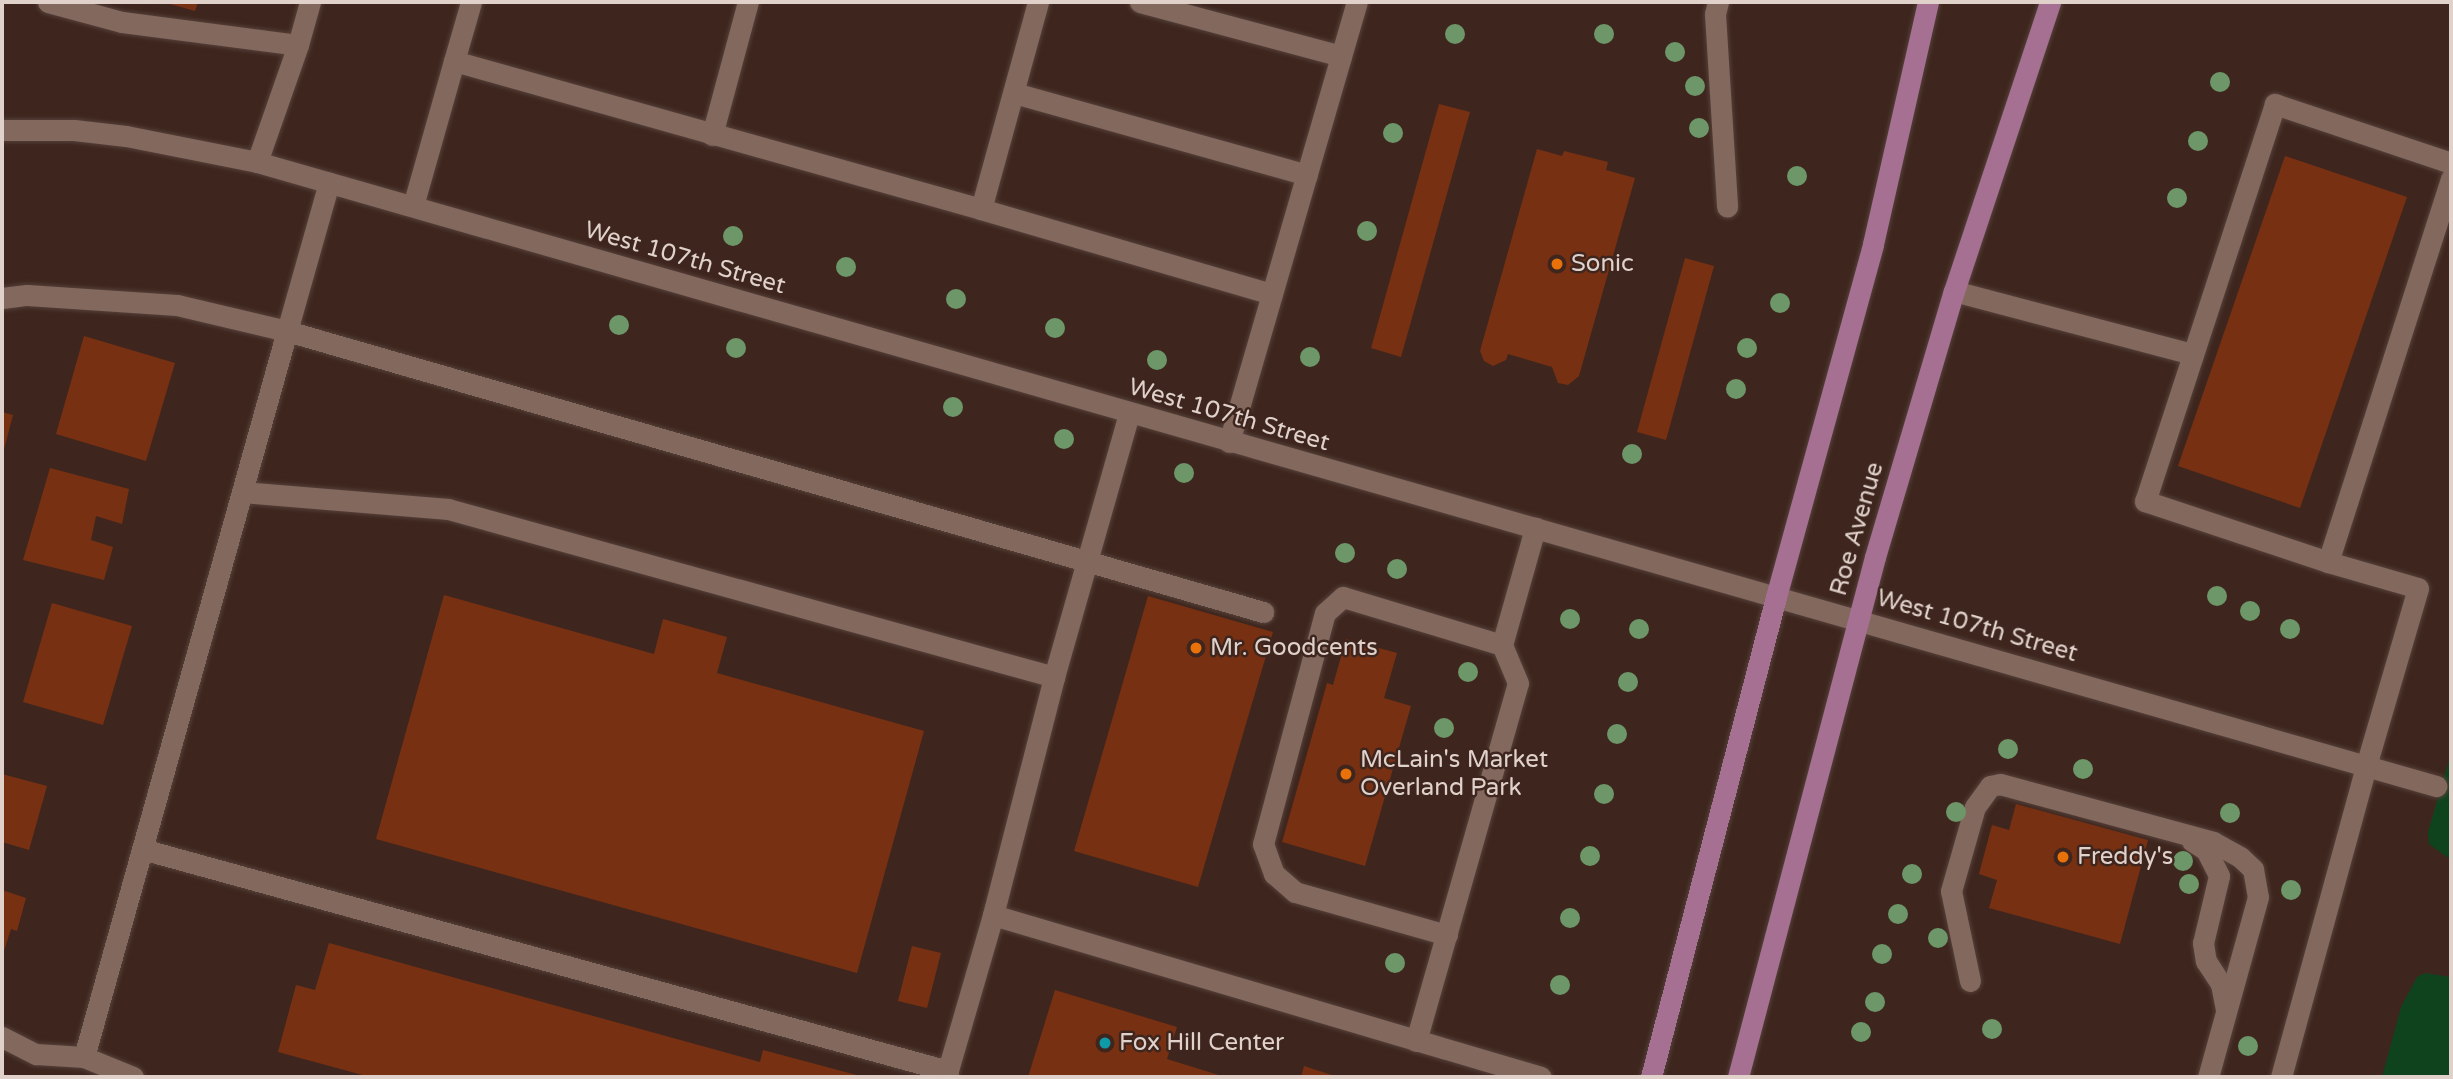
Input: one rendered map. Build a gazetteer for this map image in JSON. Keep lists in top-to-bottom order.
{
  "streets": {
    "main road": ["Roe Avenue"],
    "street": ["West 107th Street"]
  },
  "crossings": [
    ["West 107th Street", "Roe Avenue"]
  ],
  "places": [
    "Sonic",
    "Mr. Goodcents",
    "McLain's Market Overland Park",
    "Freddy's",
    "Fox Hill Center"
  ]
}
